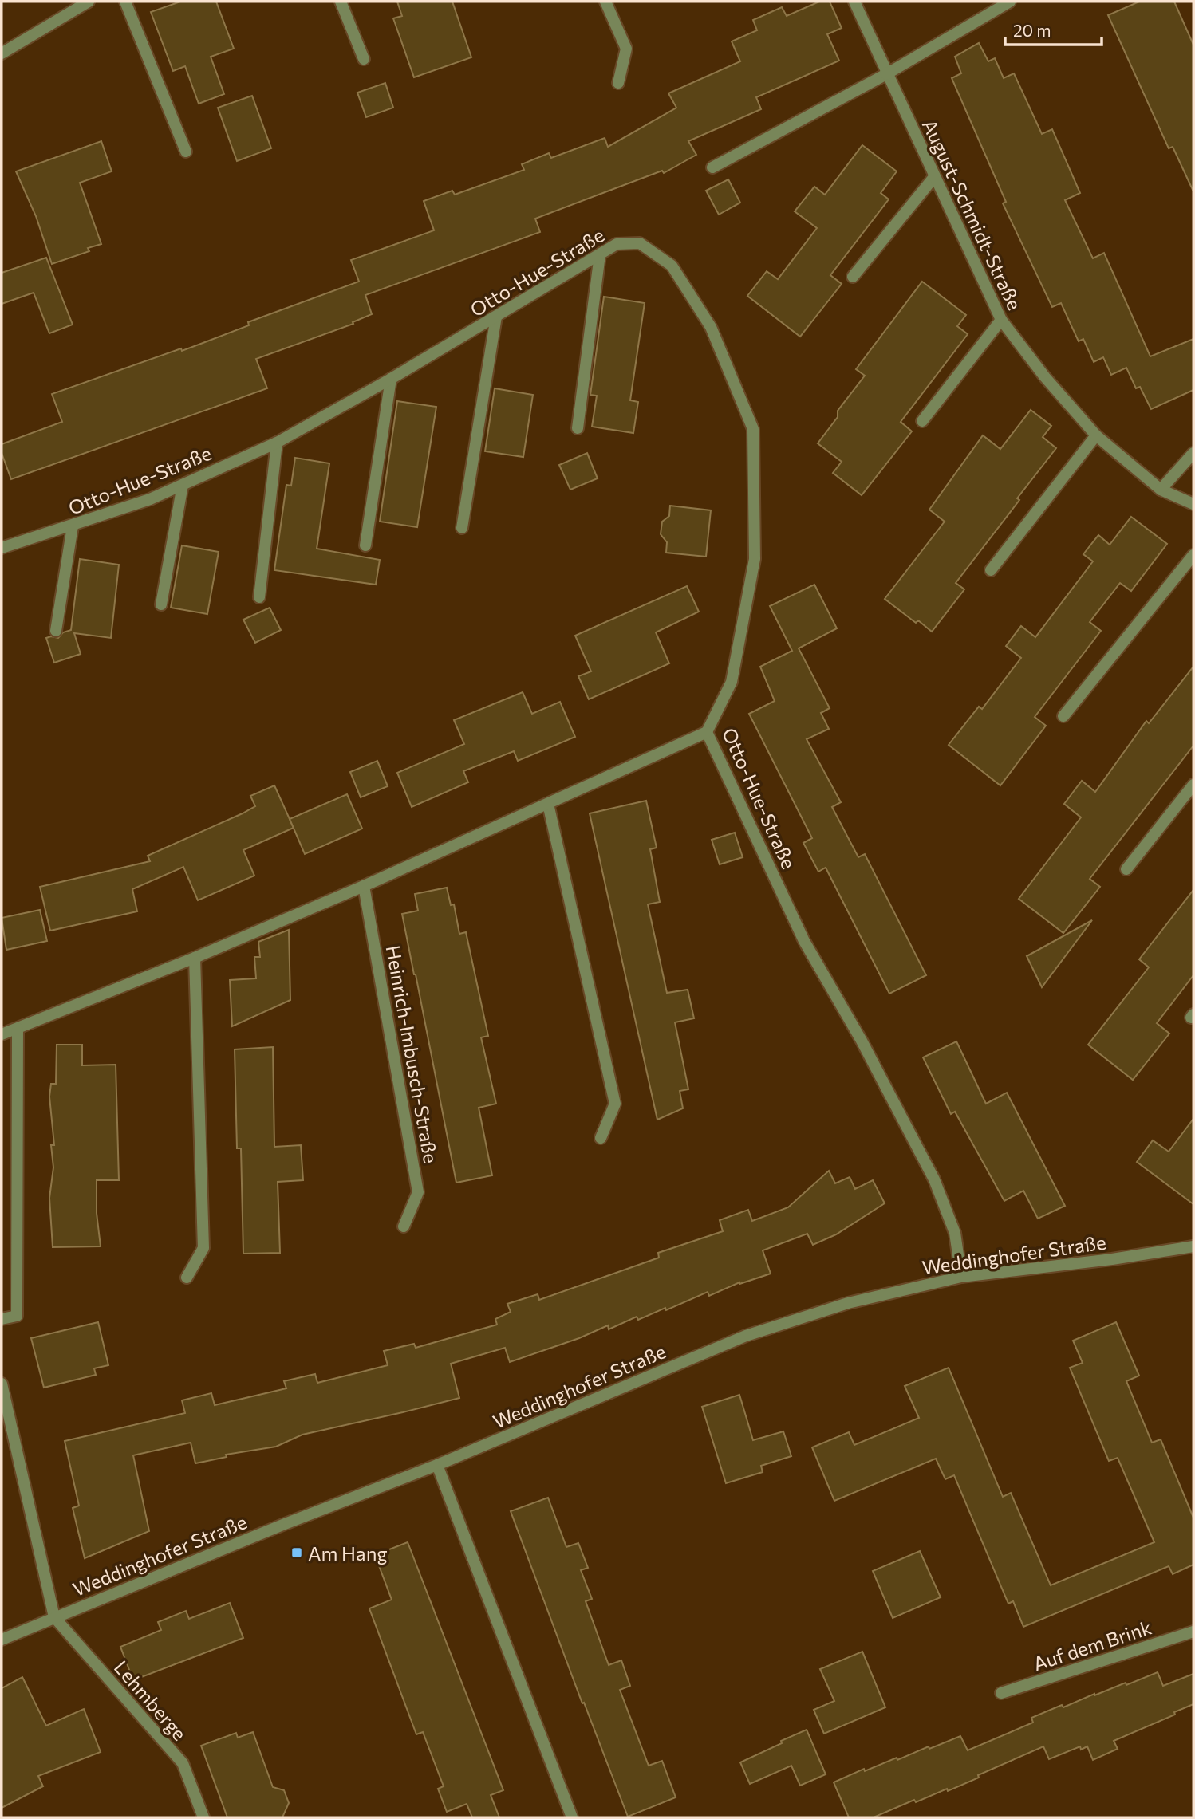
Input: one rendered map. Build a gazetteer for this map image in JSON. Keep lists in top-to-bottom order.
{
  "streets": {
    "street": [
      "August-Schmidt-Straße",
      "Otto-Hue-Straße",
      "Heinrich-Imbusch-Straße",
      "Weddinghofer Straße",
      "Auf dem Brink",
      "Lehmberge"
    ]
  },
  "crossings": [
    ["Otto-Hue-Straße", "Weddinghofer Straße"],
    ["Weddinghofer Straße", "Lehmberge"]
  ],
  "places": {
    "transit": ["Am Hang"]
  },
  "scale_bar": "20 m"
}
